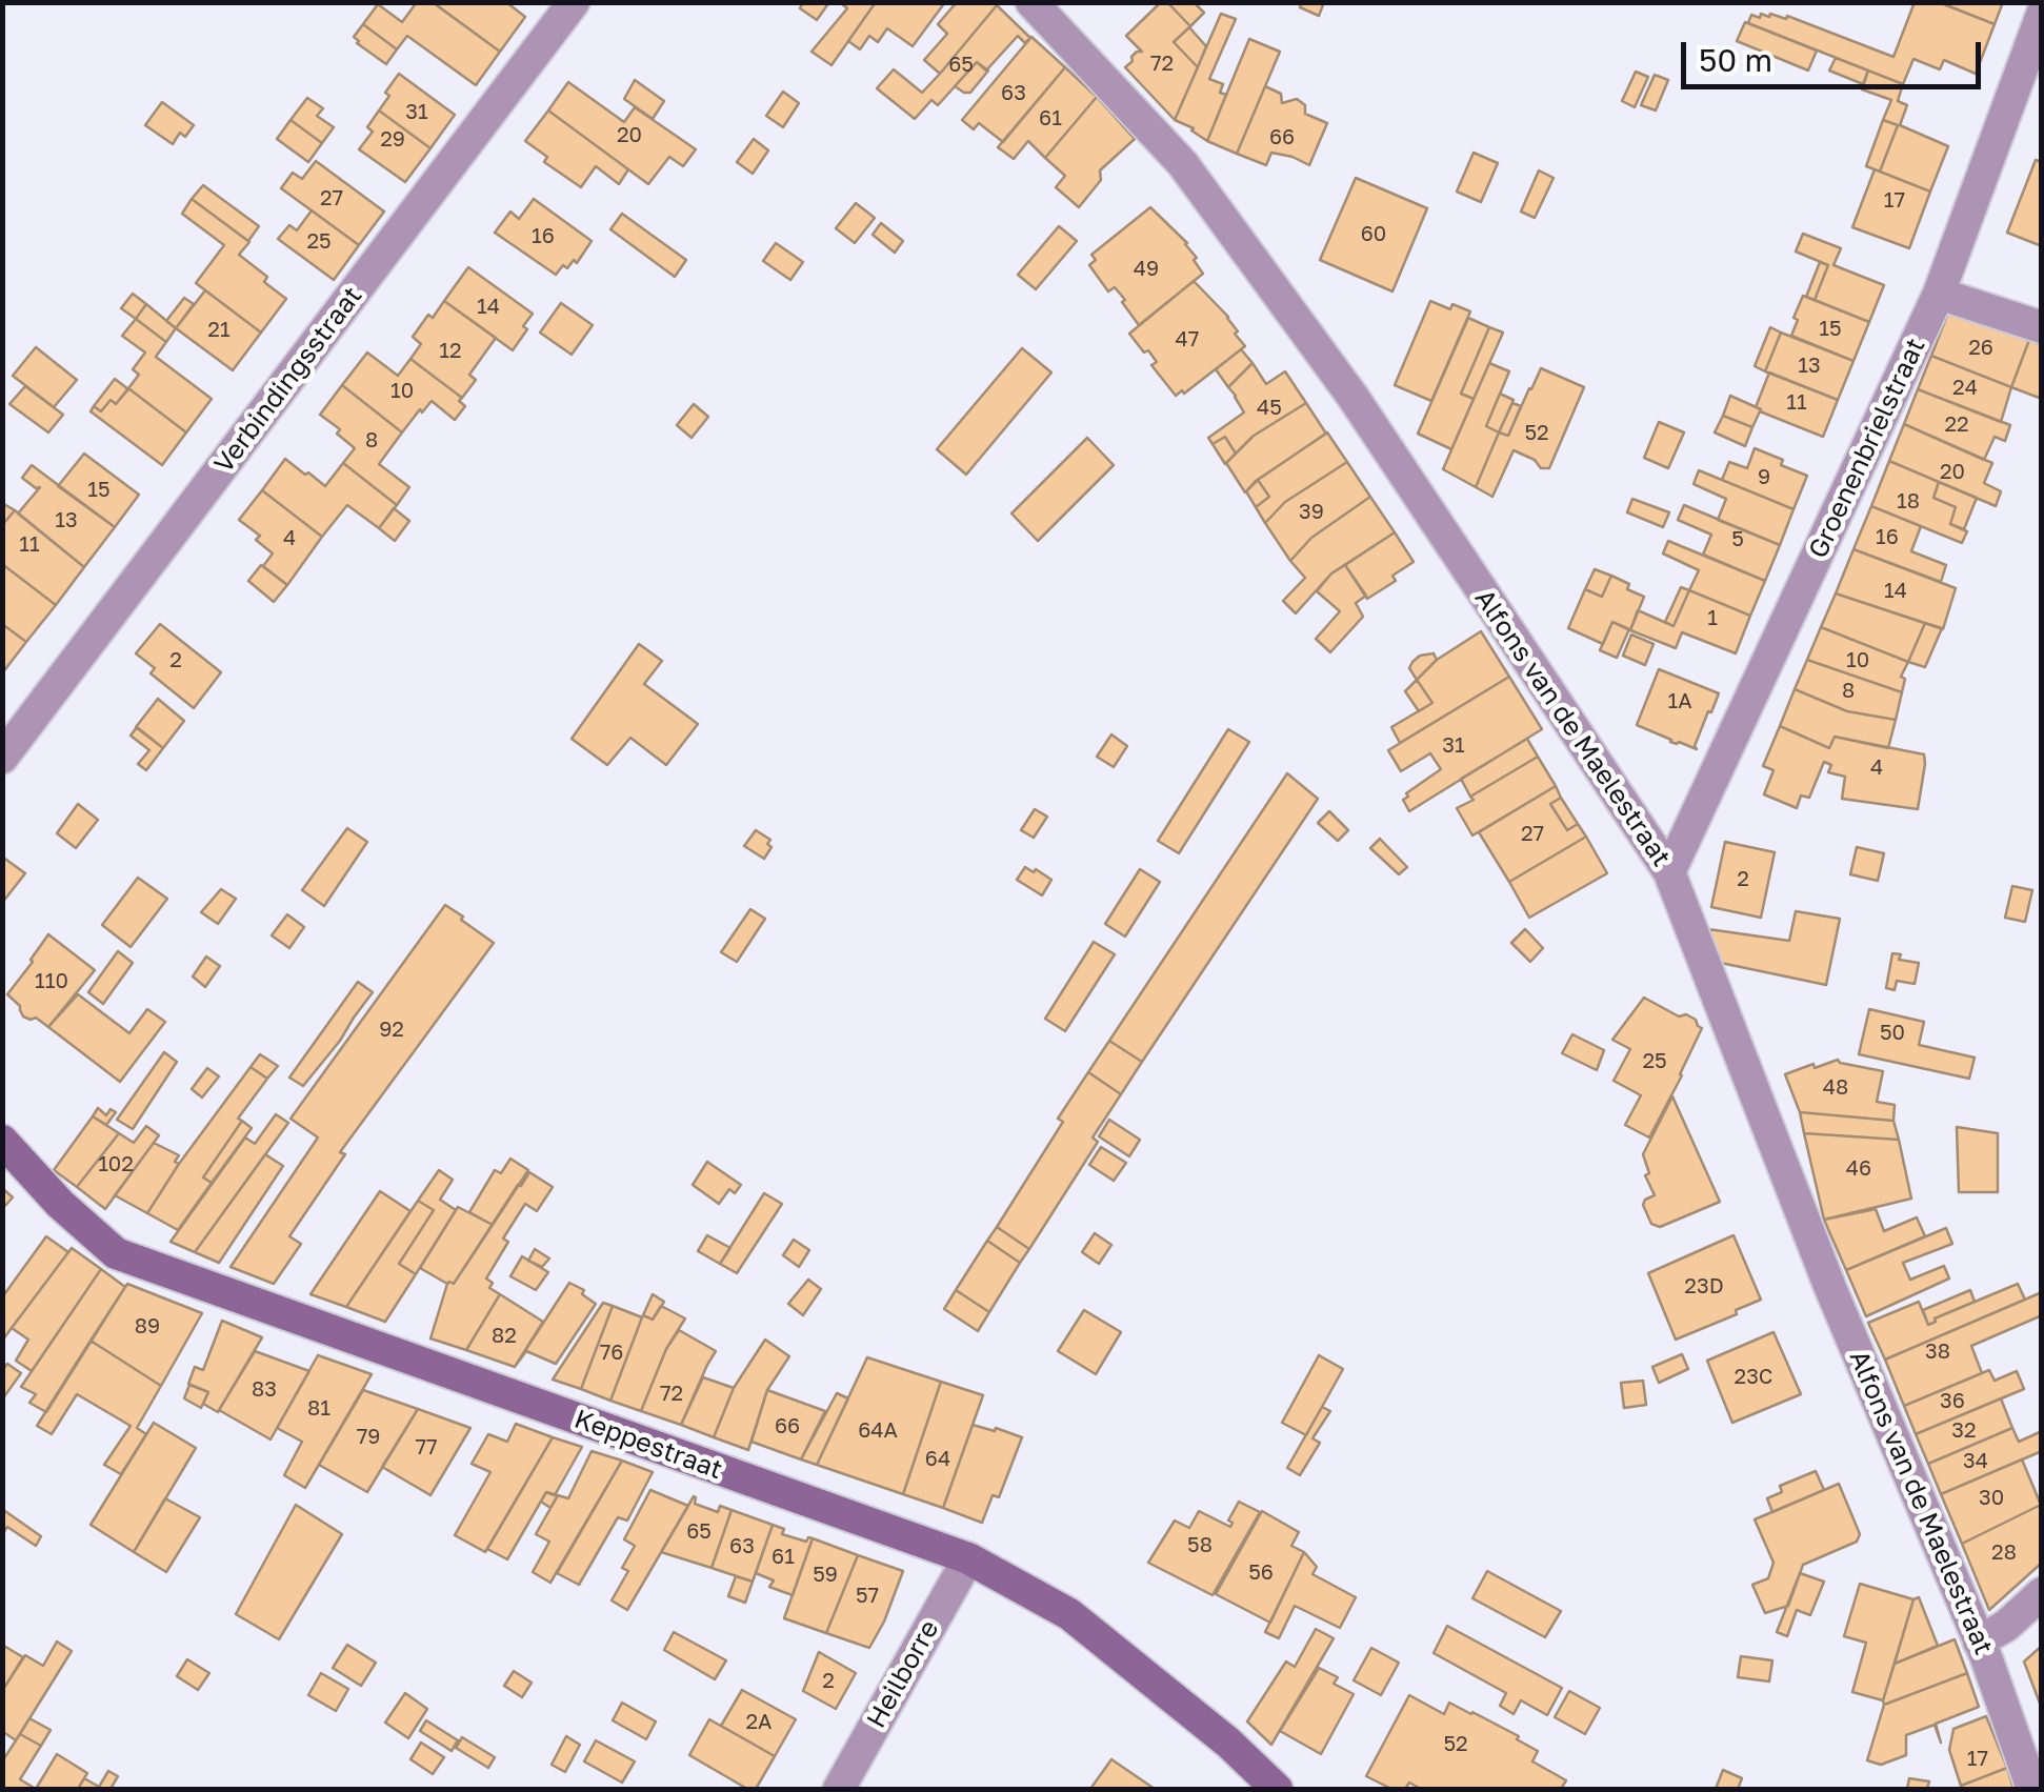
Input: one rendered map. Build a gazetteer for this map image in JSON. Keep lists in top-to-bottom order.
{
  "streets": {
    "street": [
      "Verbindingsstraat",
      "Groenenbrielstraat",
      "Alfons van de Maelestraat",
      "Keppestraat",
      "Heilborre"
    ]
  },
  "crossings": [
    ["Groenenbrielstraat", "Alfons van de Maelestraat"],
    ["Keppestraat", "Heilborre"]
  ],
  "house_numbers": [
    "72",
    "65",
    "63",
    "31",
    "61",
    "20",
    "66",
    "29",
    "27",
    "17",
    "60",
    "16",
    "25",
    "49",
    "14",
    "15",
    "21",
    "47",
    "26",
    "12",
    "13",
    "24",
    "10",
    "11",
    "45",
    "22",
    "52",
    "8",
    "20",
    "9",
    "15",
    "18",
    "39",
    "13",
    "16",
    "4",
    "5",
    "11",
    "14",
    "1",
    "2",
    "10",
    "8",
    "1A",
    "31",
    "4",
    "27",
    "2",
    "110",
    "92",
    "50",
    "25",
    "48",
    "102",
    "46",
    "23D",
    "89",
    "82",
    "38",
    "76",
    "23C",
    "83",
    "72",
    "36",
    "81",
    "66",
    "64A",
    "32",
    "79",
    "77",
    "64",
    "34",
    "30",
    "65",
    "58",
    "63",
    "28",
    "61",
    "56",
    "59",
    "57",
    "2",
    "2A",
    "52",
    "17"
  ],
  "scale_bar": "50 m"
}
